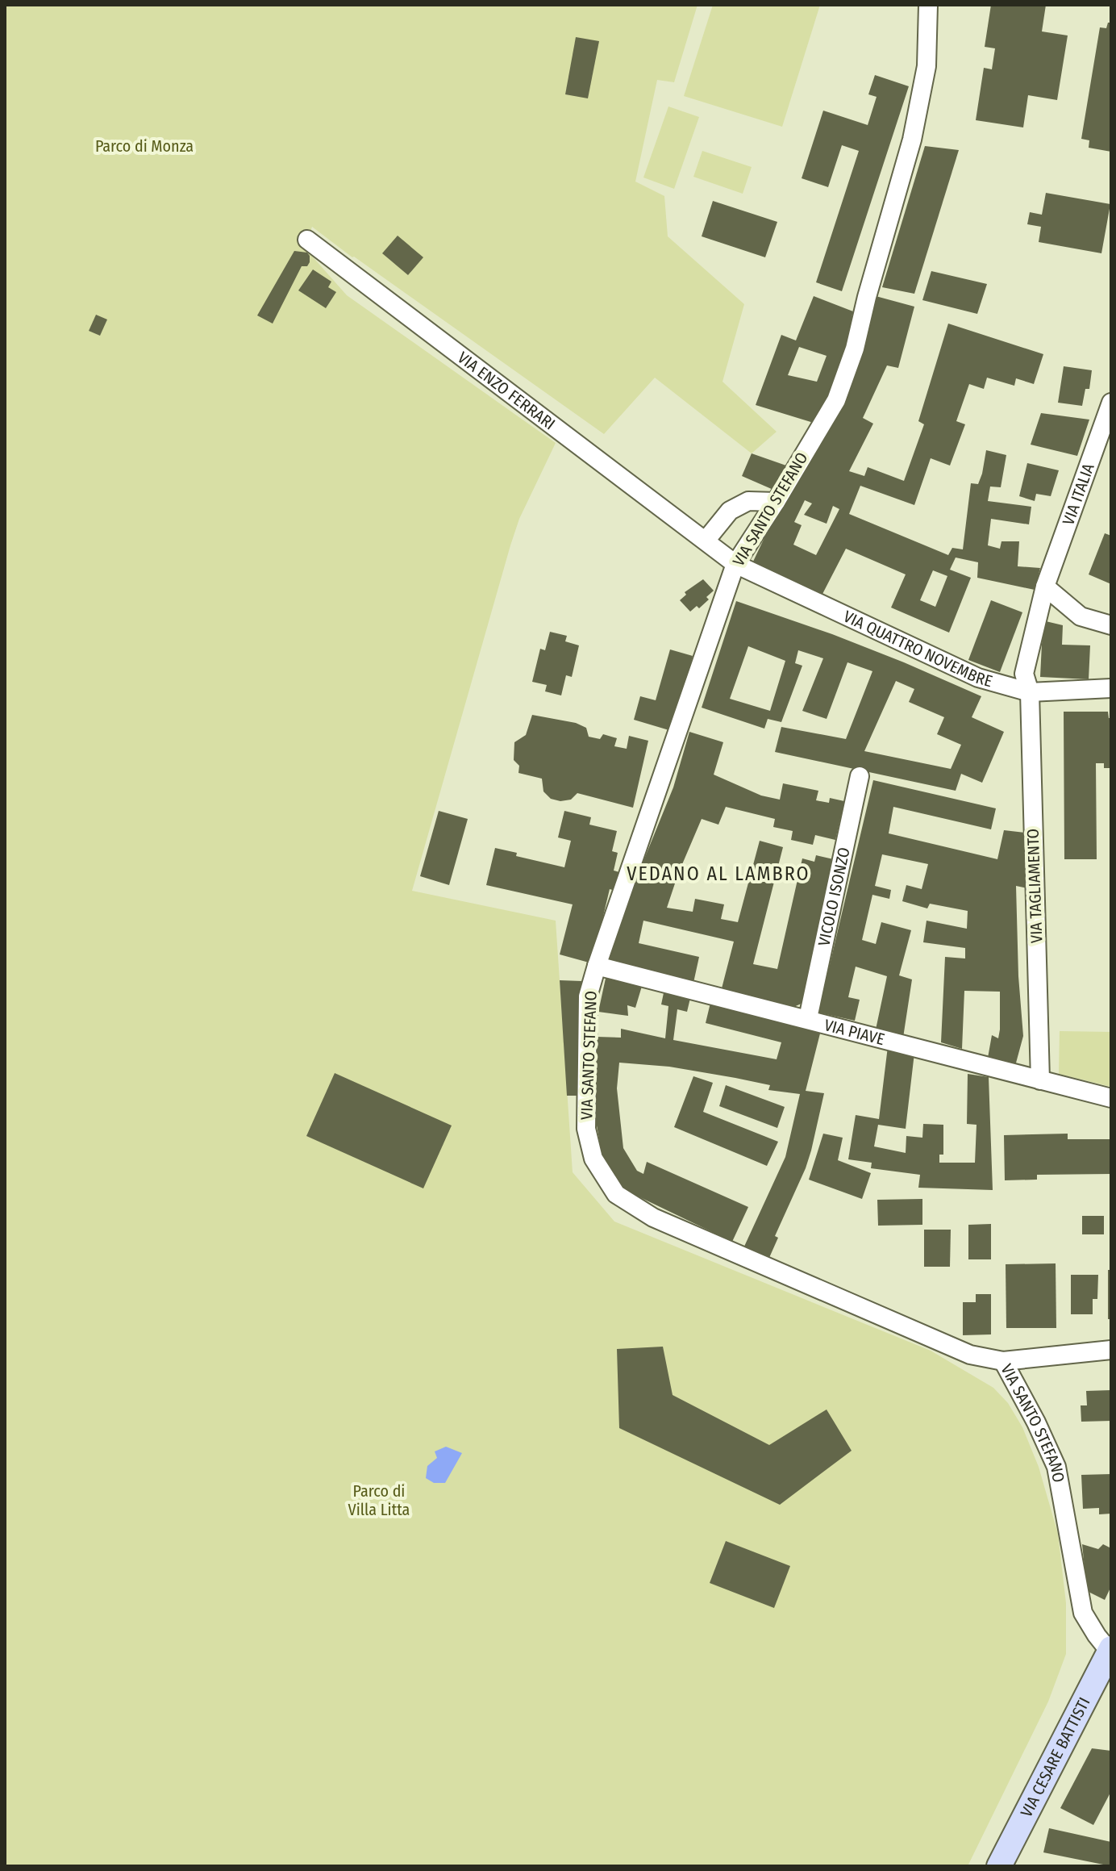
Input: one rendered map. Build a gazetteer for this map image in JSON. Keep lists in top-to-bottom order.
{
  "streets": {
    "main road": ["VIA CESARE BATTISTI"],
    "street": [
      "VIA ENZO FERRARI",
      "VIA ITALIA",
      "VIA SANTO STEFANO",
      "VIA QUATTRO NOVEMBRE",
      "VIA TAGLIAMENTO",
      "VICOLO ISONZO",
      "VIA PIAVE"
    ]
  },
  "crossings": [
    ["VIA ENZO FERRARI", "VIA SANTO STEFANO"],
    ["VIA ENZO FERRARI", "VIA QUATTRO NOVEMBRE"],
    ["VIA ITALIA", "VIA QUATTRO NOVEMBRE"],
    ["VIA ITALIA", "VIA TAGLIAMENTO"],
    ["VIA SANTO STEFANO", "VIA QUATTRO NOVEMBRE"],
    ["VIA SANTO STEFANO", "VIA PIAVE"],
    ["VIA SANTO STEFANO", "VIA CESARE BATTISTI"],
    ["VIA QUATTRO NOVEMBRE", "VIA TAGLIAMENTO"],
    ["VIA TAGLIAMENTO", "VIA PIAVE"],
    ["VICOLO ISONZO", "VIA PIAVE"]
  ],
  "districts": ["VEDANO AL LAMBRO"],
  "parks": ["Parco di Monza", "Parco di Villa Litta"]
}
